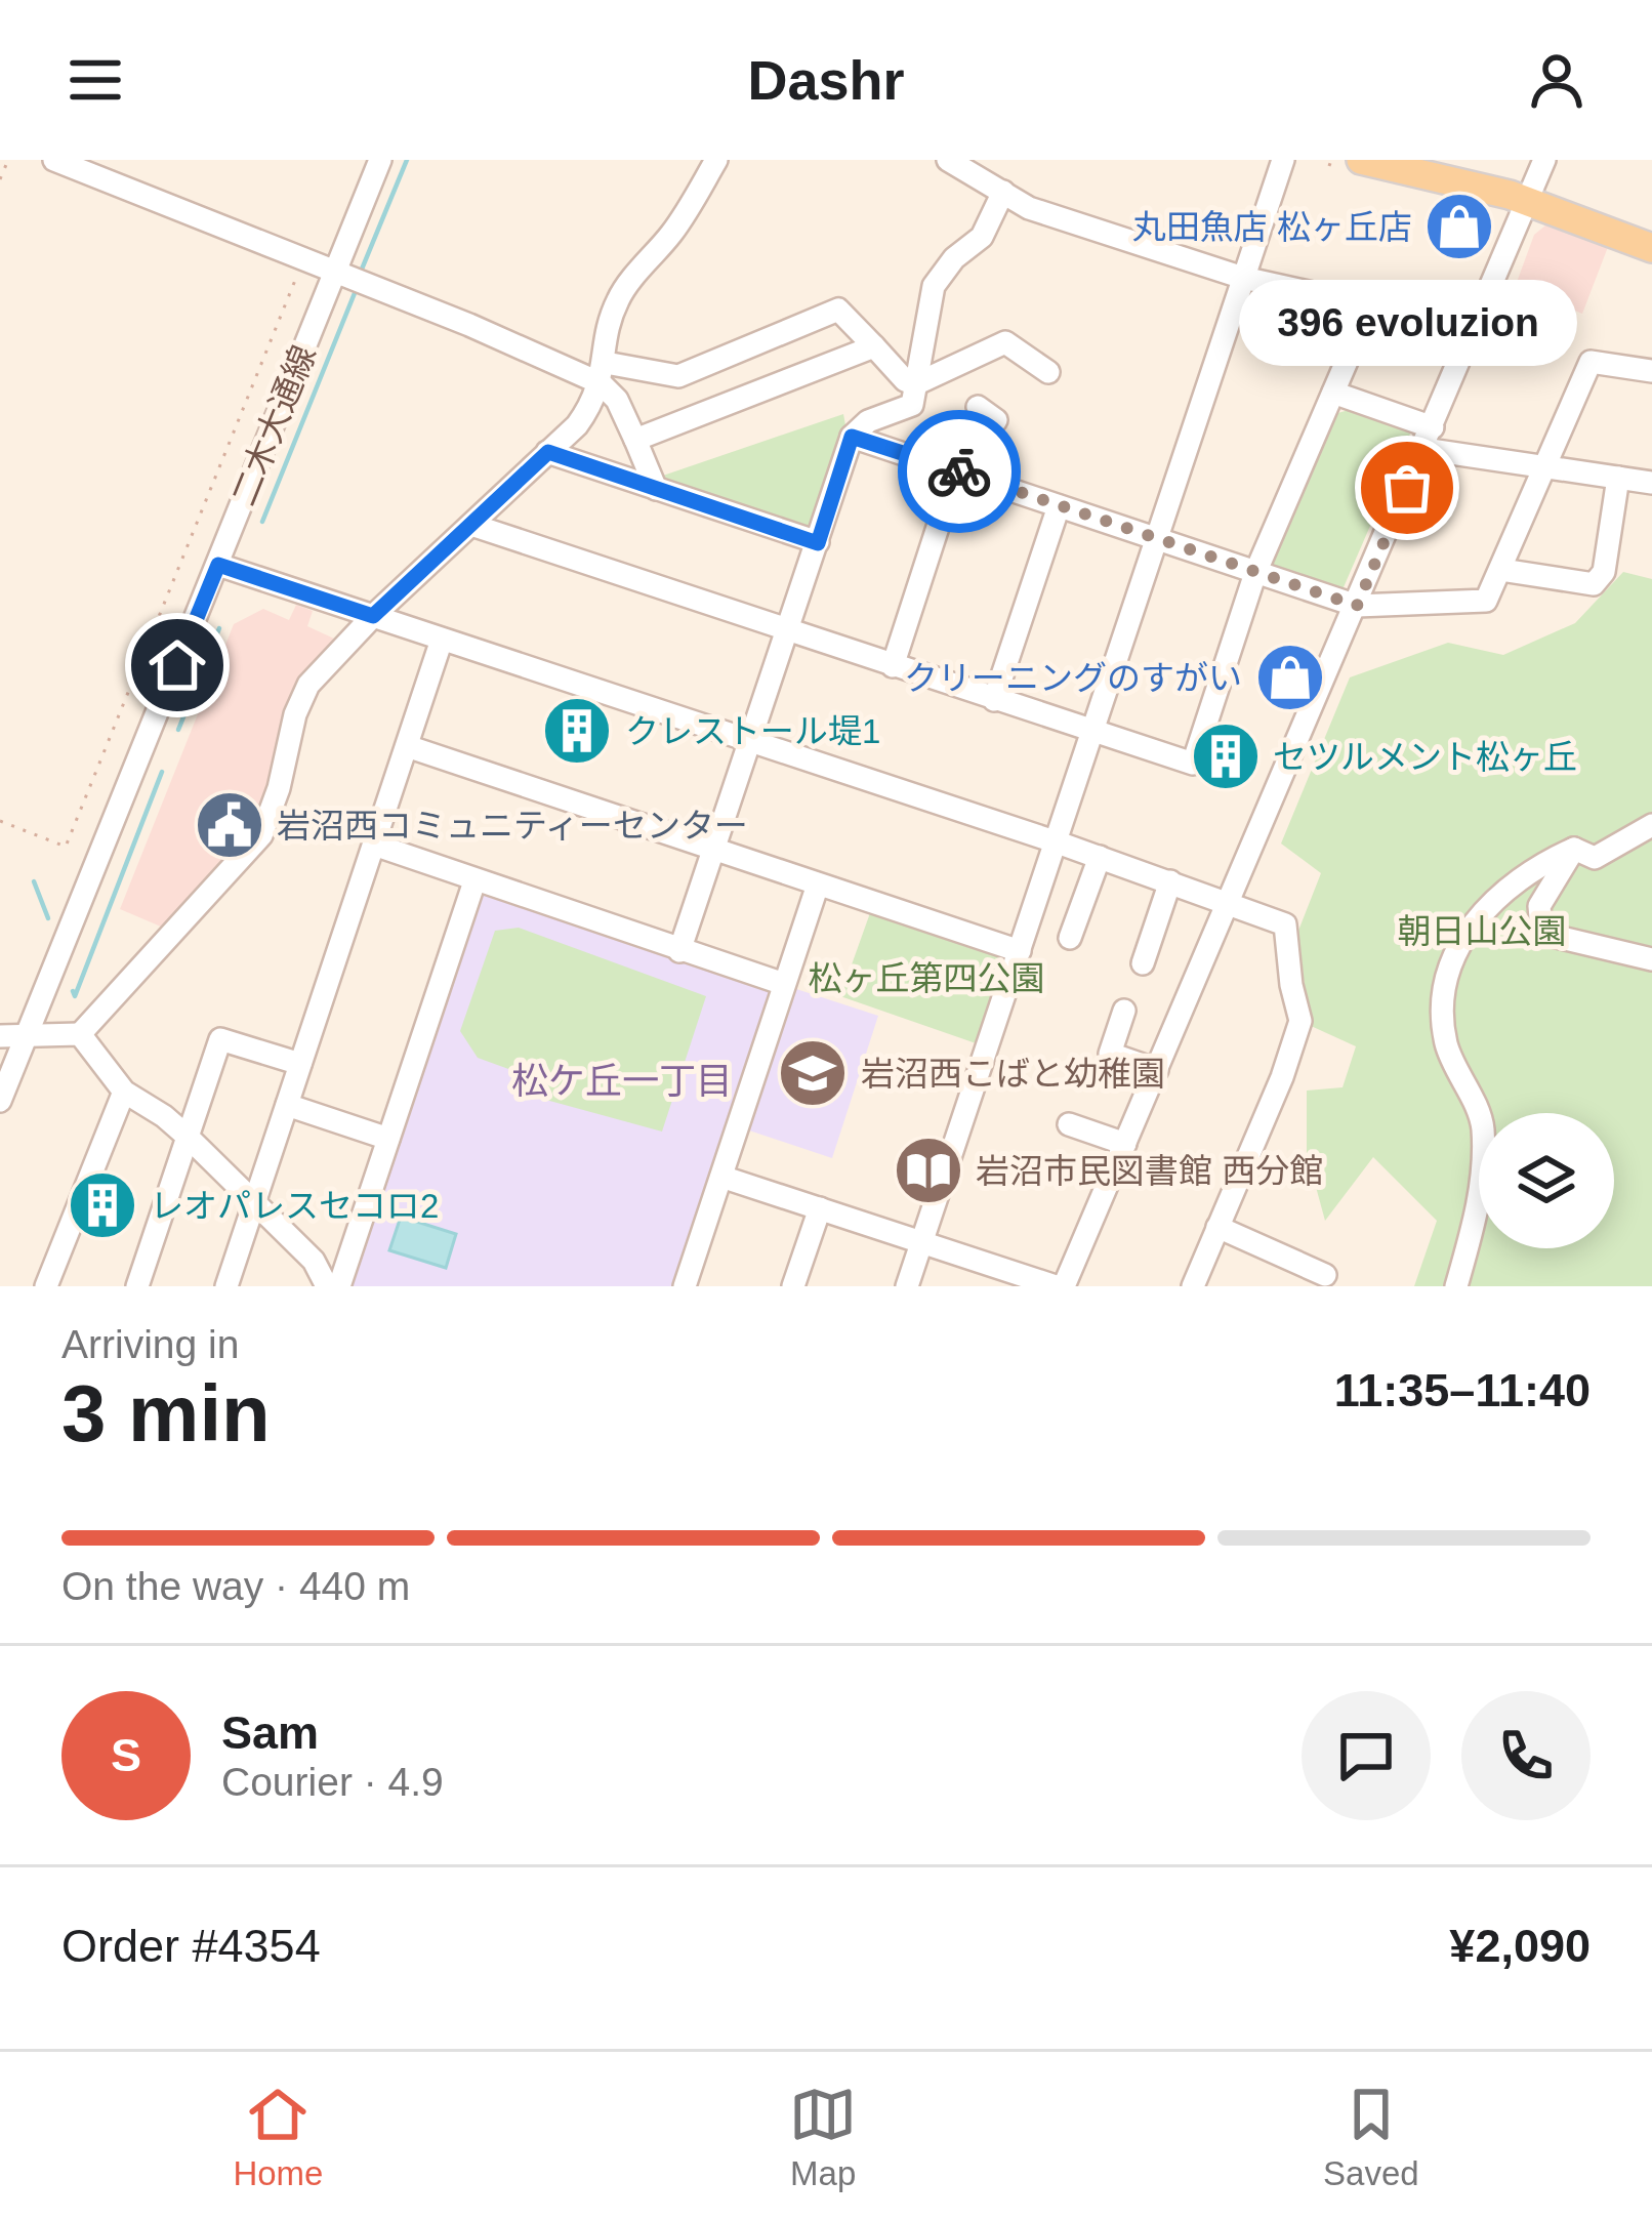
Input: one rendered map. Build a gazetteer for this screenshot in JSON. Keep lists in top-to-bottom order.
{
  "streets": {
    "street": ["二木大通線"]
  },
  "districts": ["松ケ丘一丁目"],
  "parks": ["朝日山公園", "松ヶ丘第四公園"],
  "places": {
    "shop": ["丸田魚店 松ヶ丘店", "クリーニングのすがい"],
    "other": ["396 evoluzion"],
    "building": ["クレストール堤1", "セツルメント松ヶ丘", "レオパレスセコロ2"],
    "public building": ["岩沼西コミュニティーセンター"],
    "school or university": ["岩沼西こばと幼稚園"],
    "library": ["岩沼市民図書館 西分館"]
  },
  "page": {
    "header": "Dashr",
    "bubble": "396 evoluzion",
    "heading": ["3 min", "Arriving in", "11:35–11:40"],
    "panel": [
      "Sam",
      "Courier · 4.9",
      "Order #4354",
      "¥2,090"
    ],
    "bar": "On the way · 440 m",
    "round": "S",
    "tabs": ["Home", "Map", "Saved"]
  }
}
